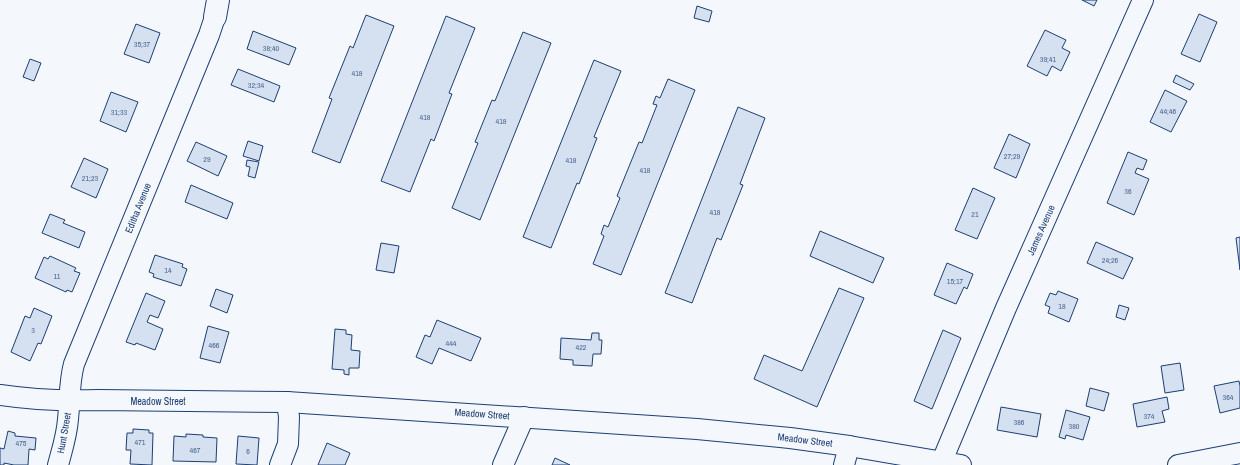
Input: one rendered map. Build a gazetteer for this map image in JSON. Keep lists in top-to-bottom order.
{
  "streets": {
    "street": [
      "Editha Avenue",
      "James Avenue",
      "Meadow Street",
      "Hunt Street"
    ]
  },
  "crossings": [
    ["Editha Avenue", "Meadow Street"],
    ["Editha Avenue", "Hunt Street"],
    ["James Avenue", "Meadow Street"],
    ["Meadow Street", "Hunt Street"]
  ],
  "house_numbers": [
    "35;37",
    "38;40",
    "39;41",
    "418",
    "32;34",
    "44;46",
    "31;33",
    "418",
    "418",
    "27;29",
    "29",
    "418",
    "418",
    "21;23",
    "36",
    "418",
    "21",
    "24;26",
    "14",
    "11",
    "15;17",
    "18",
    "3",
    "444",
    "466",
    "422",
    "364",
    "374",
    "386",
    "380",
    "471",
    "475",
    "467",
    "6"
  ]
}
